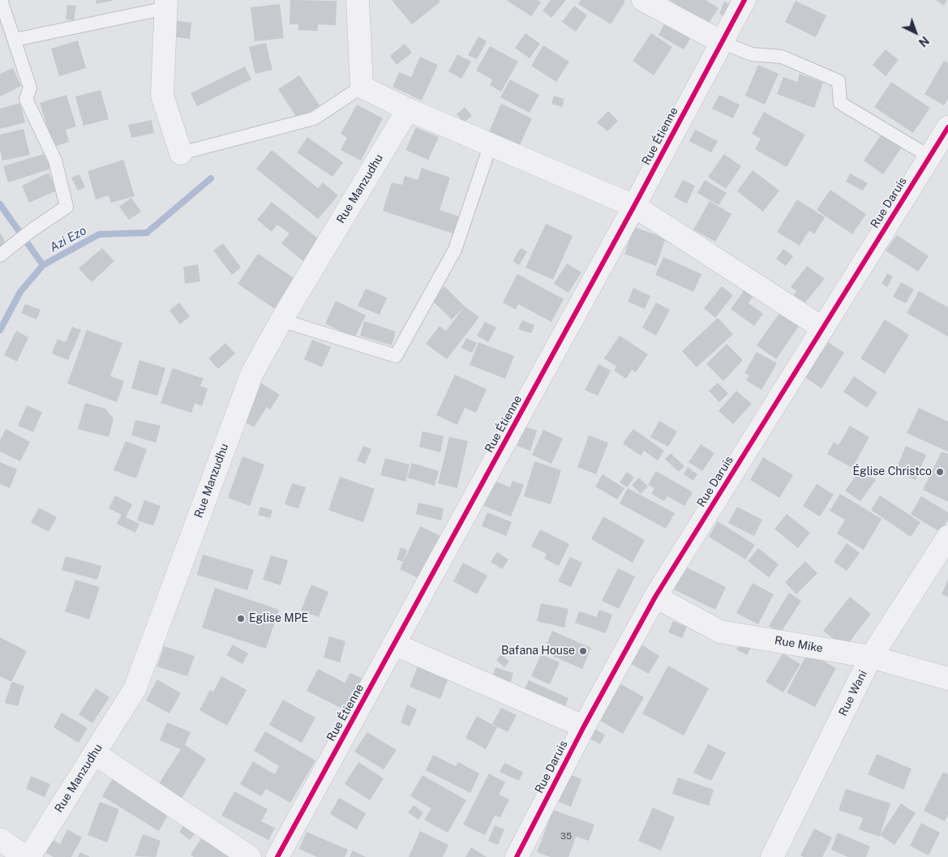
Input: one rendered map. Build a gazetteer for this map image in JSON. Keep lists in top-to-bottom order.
{
  "streets": {
    "street": [
      "Rue Étienne",
      "Rue Manzudhu",
      "Rue Daruis",
      "Rue Mike",
      "Rue Wani"
    ]
  },
  "crossings": [
    ["Rue Daruis", "Rue Mike"],
    ["Rue Mike", "Rue Wani"]
  ],
  "water": ["Azi Ezo"],
  "places": ["Église Christco", "Eglise MPE", "Bafana House"],
  "house_numbers": ["35"],
  "north": "bottom right"
}
